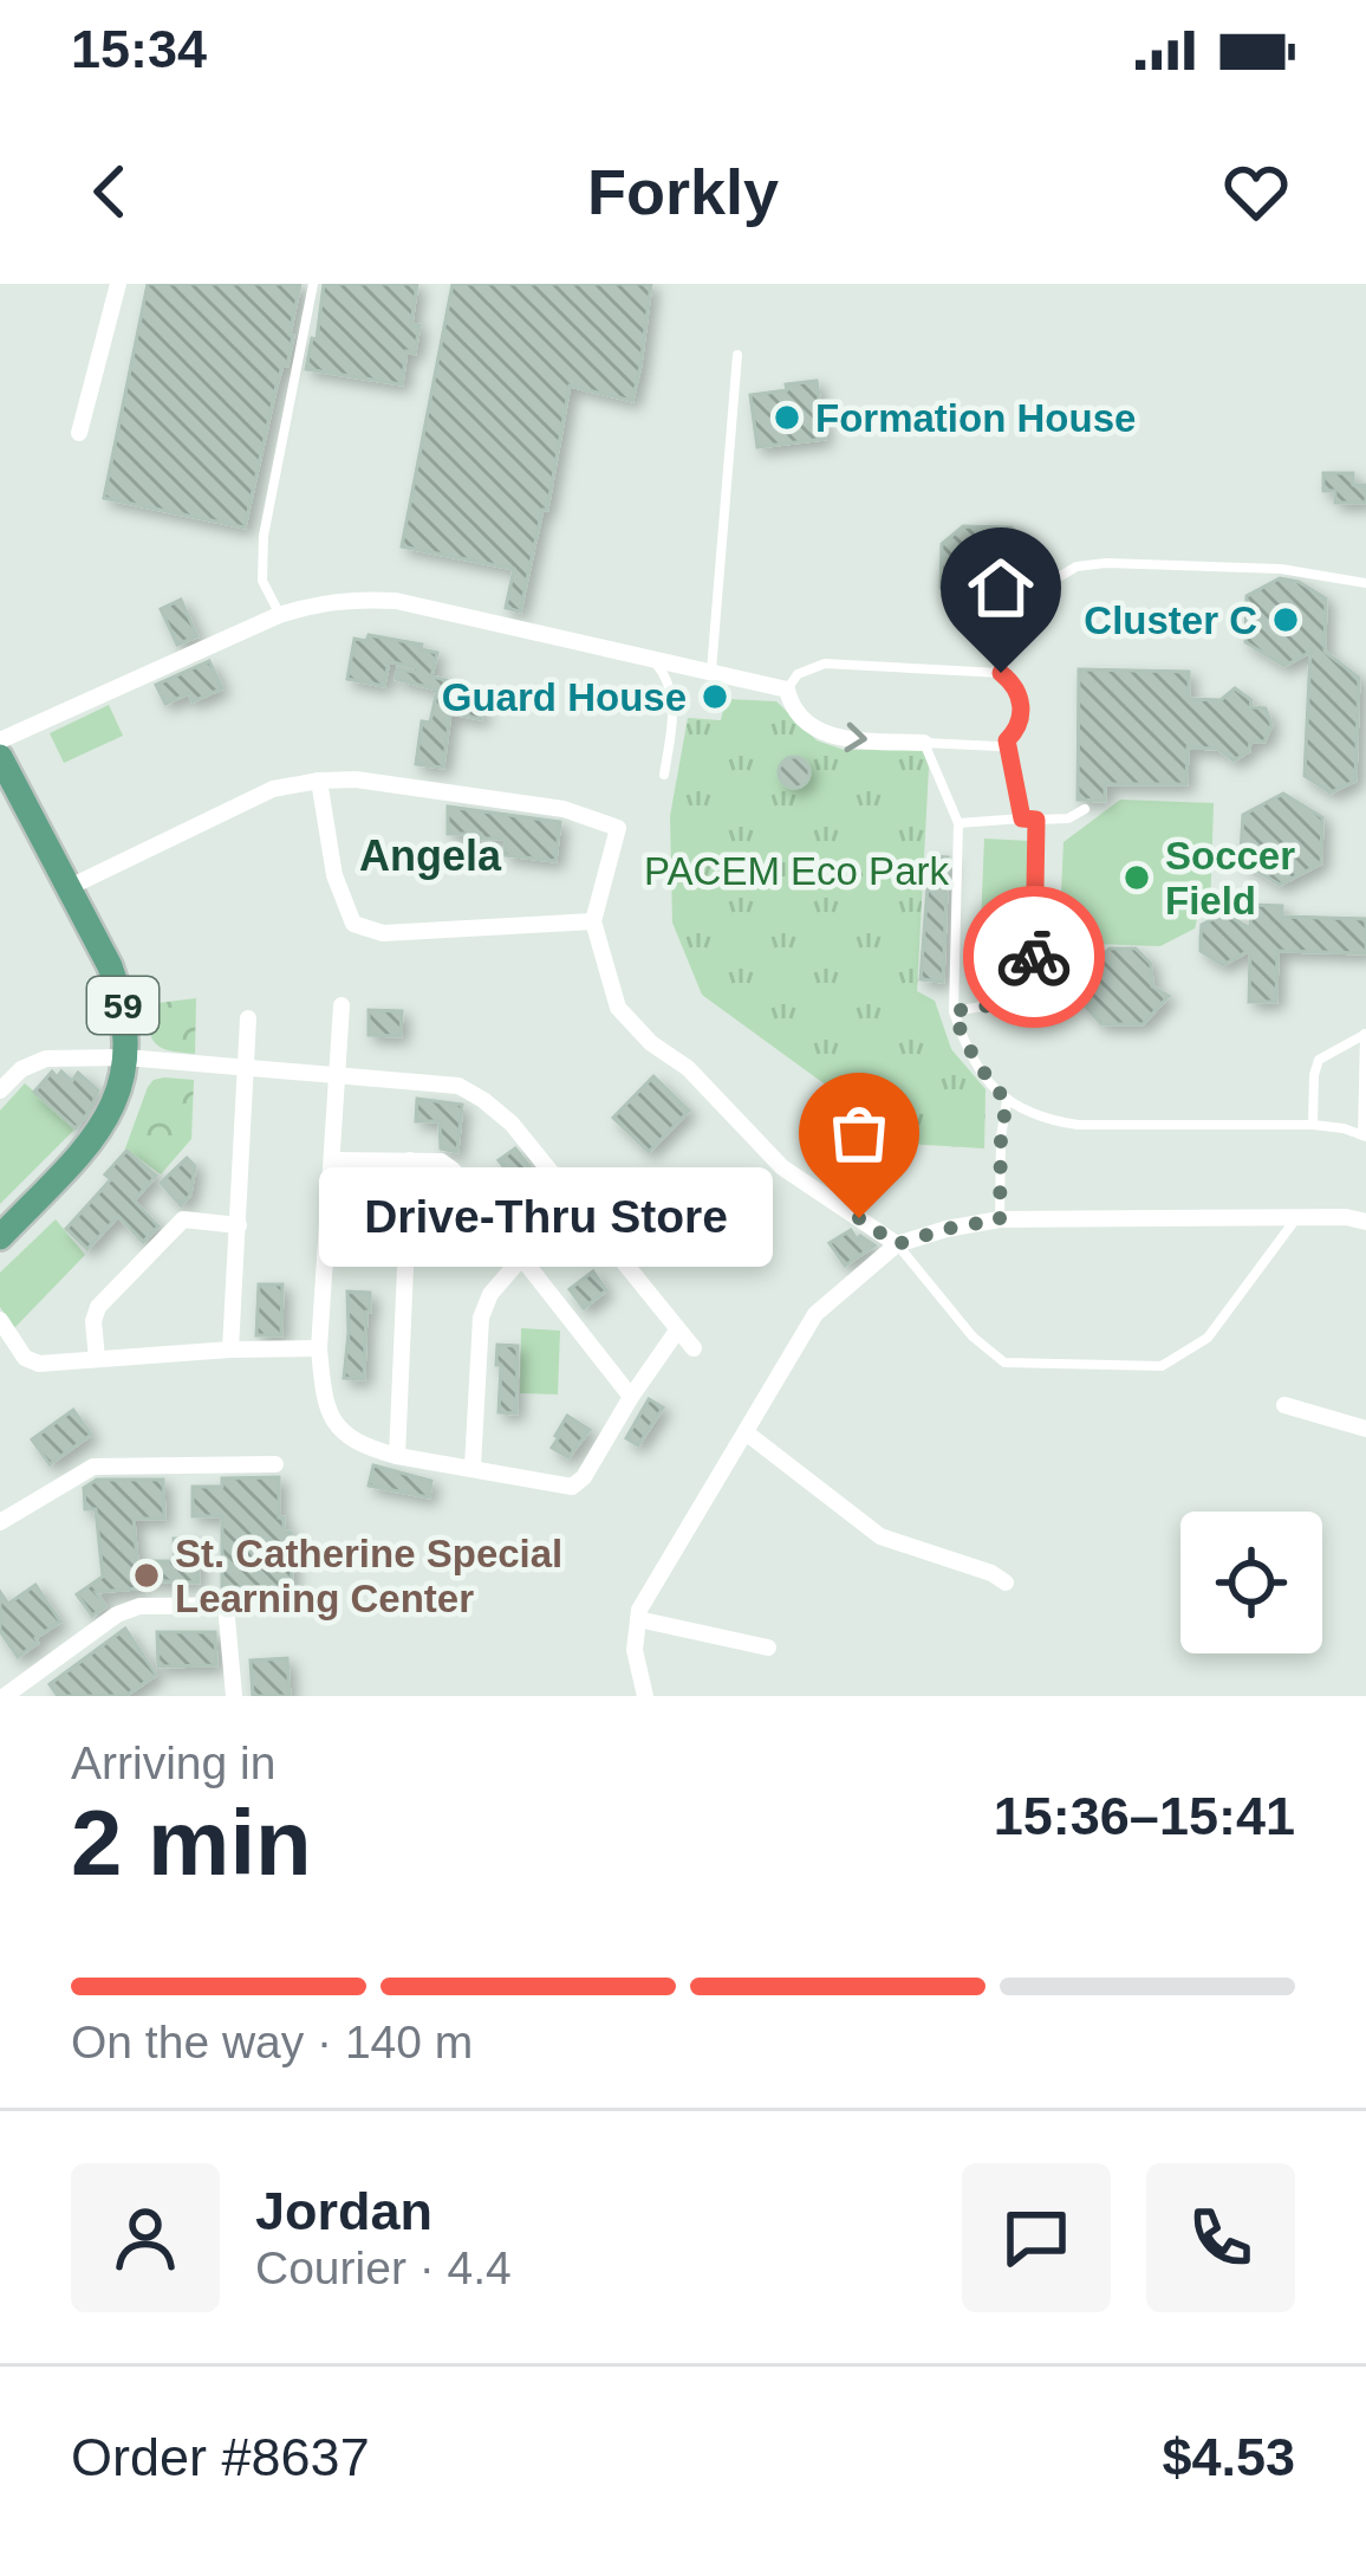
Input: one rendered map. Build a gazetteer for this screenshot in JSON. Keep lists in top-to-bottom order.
{
  "streets": {
    "main road": ["59"]
  },
  "districts": ["Angela"],
  "parks": ["PACEM Eco Park"],
  "places": [
    "Formation House",
    "Cluster C",
    "Guard House",
    "Soccer Field",
    "Drive-Thru Store",
    "St. Catherine Special Learning Center"
  ],
  "page": {
    "status": "15:34",
    "header": "Forkly",
    "bubble": "Drive-Thru Store",
    "heading": ["2 min", "Arriving in", "15:36–15:41"],
    "panel": [
      "Jordan",
      "Courier · 4.4",
      "Order #8637",
      "$4.53"
    ],
    "bar": "On the way · 140 m"
  }
}
